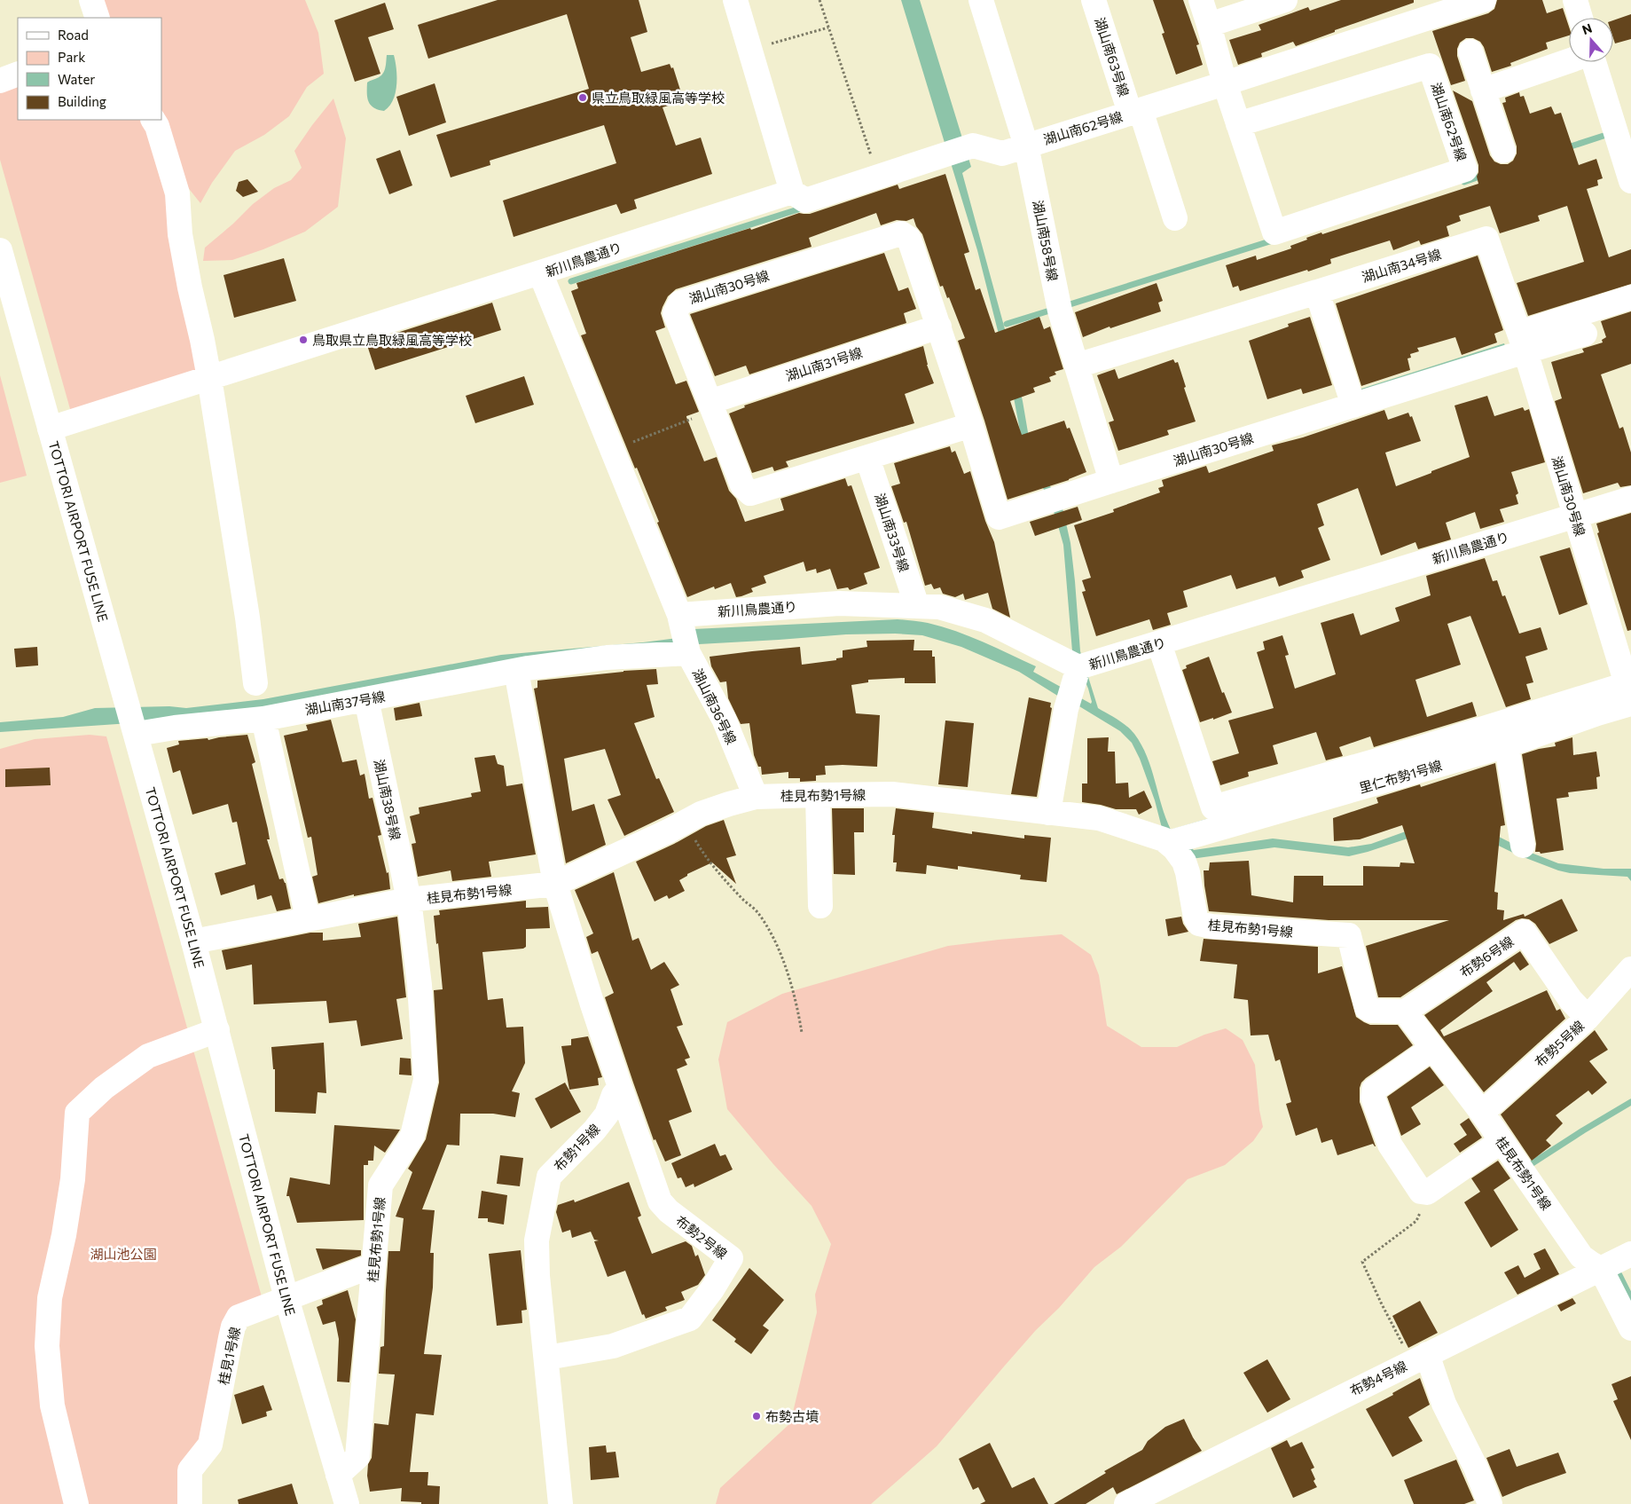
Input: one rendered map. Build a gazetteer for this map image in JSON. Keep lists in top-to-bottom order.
{
  "streets": {
    "street": [
      "湖山南63号線",
      "湖山南62号線",
      "湖山南58号線",
      "新川鳥農通り",
      "湖山南34号線",
      "湖山南30号線",
      "湖山南31号線",
      "TOTTORI AIRPORT FUSE LINE",
      "湖山南33号線",
      "湖山南37号線",
      "湖山南36号線",
      "里仁布勢1号線",
      "桂見布勢1号線",
      "湖山南38号線",
      "布勢6号線",
      "布勢5号線",
      "布勢1号線",
      "布勢2号線",
      "桂見1号線",
      "布勢4号線"
    ]
  },
  "crossings": [
    ["湖山南63号線", "湖山南62号線"],
    ["湖山南62号線", "湖山南58号線"],
    ["湖山南62号線", "新川鳥農通り"],
    ["湖山南58号線", "湖山南30号線"],
    ["新川鳥農通り", "湖山南30号線"],
    ["新川鳥農通り", "湖山南33号線"],
    ["新川鳥農通り", "湖山南36号線"],
    ["湖山南34号線", "湖山南30号線"],
    ["湖山南30号線", "湖山南31号線"],
    ["湖山南30号線", "湖山南33号線"],
    ["湖山南30号線", "里仁布勢1号線"],
    ["TOTTORI AIRPORT FUSE LINE", "湖山南37号線"],
    ["TOTTORI AIRPORT FUSE LINE", "桂見布勢1号線"],
    ["TOTTORI AIRPORT FUSE LINE", "桂見1号線"],
    ["湖山南37号線", "湖山南36号線"],
    ["湖山南37号線", "湖山南38号線"],
    ["湖山南36号線", "桂見布勢1号線"],
    ["里仁布勢1号線", "桂見布勢1号線"],
    ["桂見布勢1号線", "湖山南38号線"],
    ["桂見布勢1号線", "布勢6号線"],
    ["桂見布勢1号線", "布勢5号線"],
    ["桂見布勢1号線", "桂見1号線"],
    ["桂見布勢1号線", "布勢4号線"],
    ["布勢6号線", "布勢5号線"],
    ["布勢1号線", "布勢2号線"]
  ],
  "parks": ["湖山池公園"],
  "places": ["県立鳥取緑風高等学校", "鳥取県立鳥取緑風高等学校", "布勢古墳"],
  "legend": [
    "Road",
    "Park",
    "Water",
    "Building"
  ],
  "north": "top"
}
